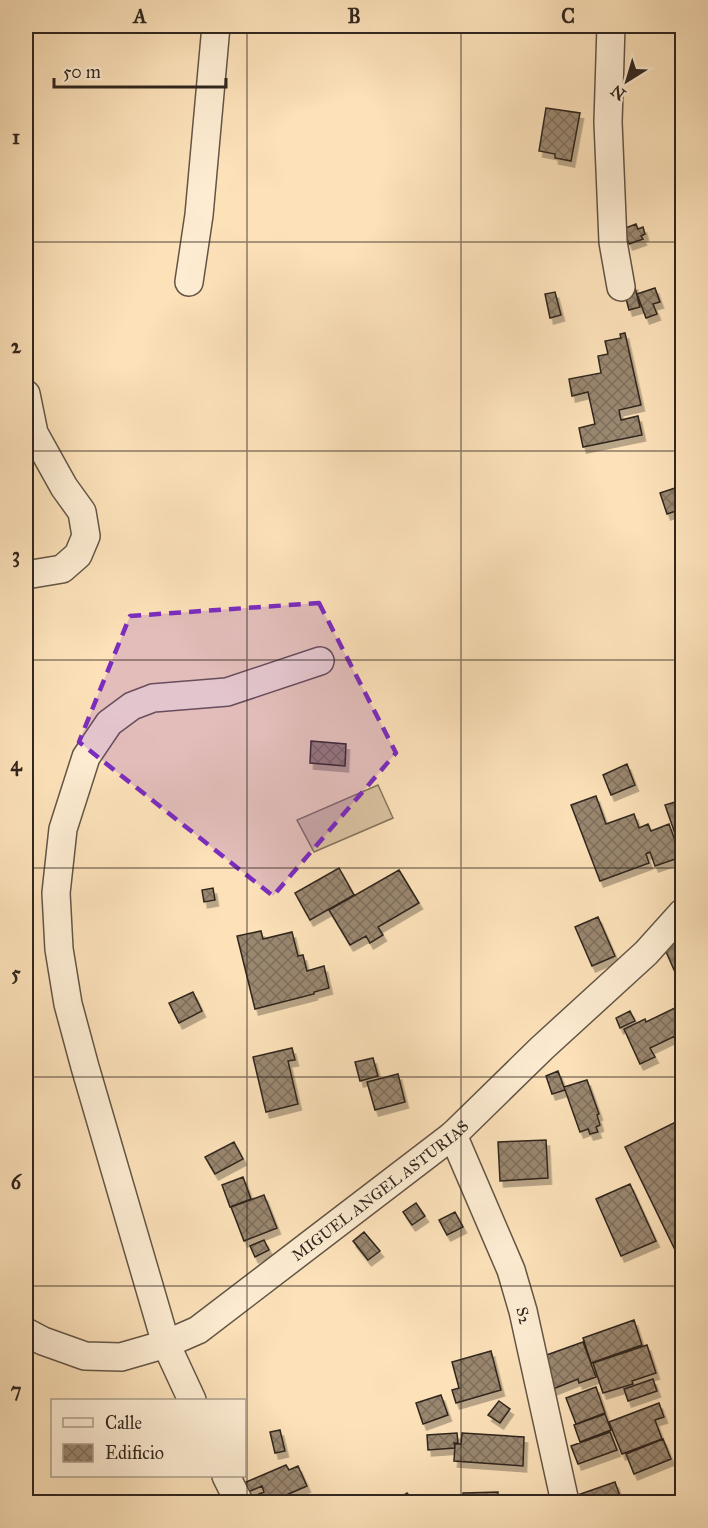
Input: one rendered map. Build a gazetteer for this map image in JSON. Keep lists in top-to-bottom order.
{
  "streets": {
    "street": ["MIGUEL ANGEL ASTURIAS", "S2"]
  },
  "crossings": [
    ["MIGUEL ANGEL ASTURIAS", "S2"]
  ],
  "legend": ["Calle", "Edificio"],
  "scale_bar": "50 m",
  "north": "bottom left",
  "grid": {
    "columns": ["A", "B", "C"],
    "rows": [
      "1",
      "2",
      "3",
      "4",
      "5",
      "6",
      "7"
    ]
  }
}
